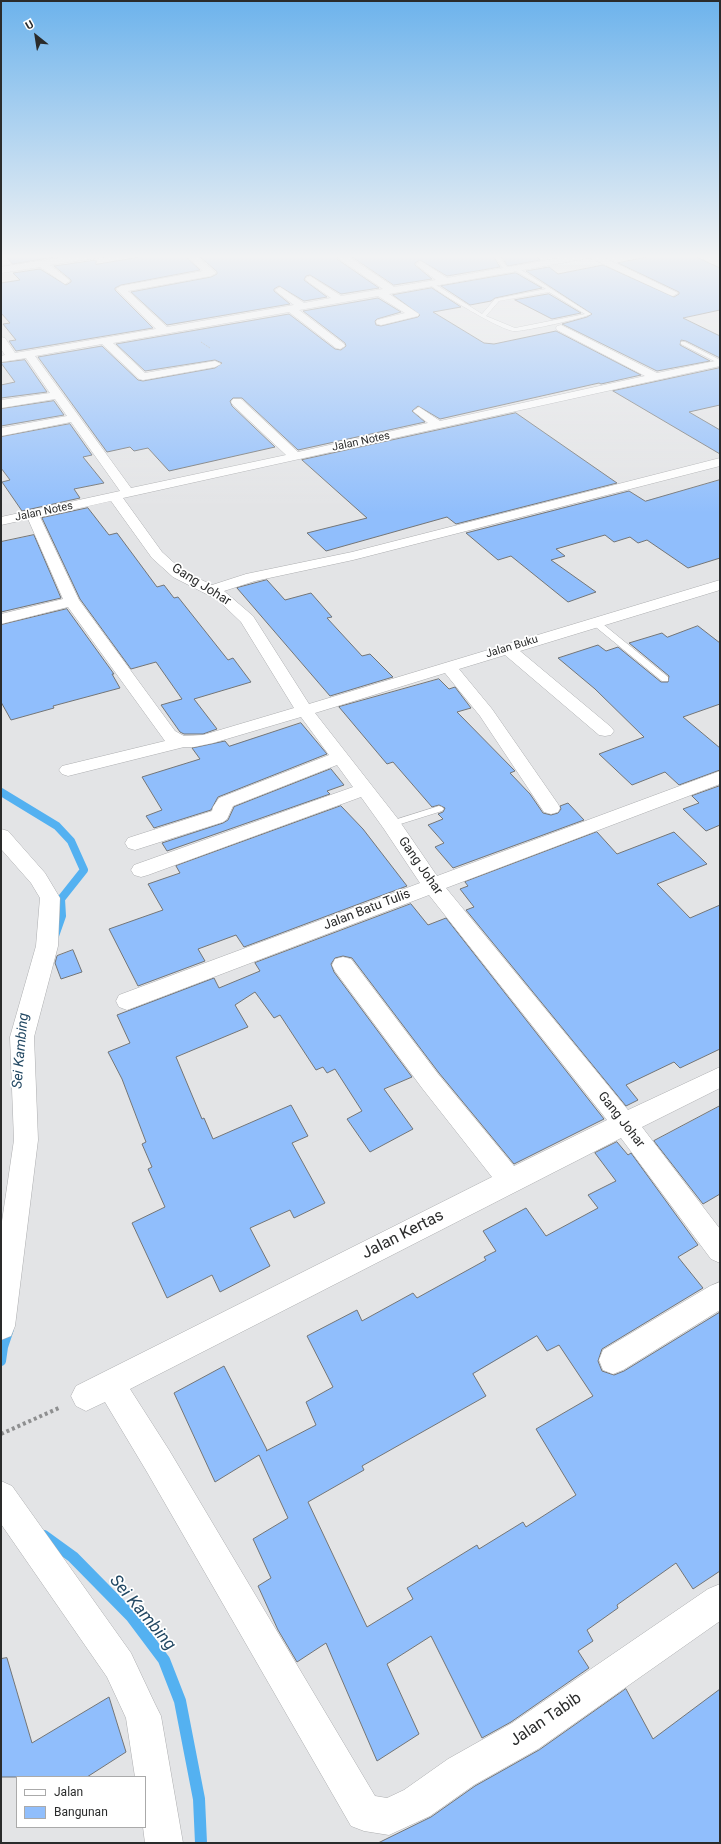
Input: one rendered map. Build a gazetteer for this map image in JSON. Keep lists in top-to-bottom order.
{
  "streets": {
    "street": [
      "Jalan Notes",
      "Gang Johar",
      "Jalan Buku",
      "Jalan Batu Tulis",
      "Jalan Kertas",
      "Jalan Tabib"
    ]
  },
  "crossings": [
    ["Jalan Notes", "Gang Johar"],
    ["Gang Johar", "Jalan Buku"],
    ["Gang Johar", "Jalan Batu Tulis"],
    ["Gang Johar", "Jalan Kertas"],
    ["Jalan Kertas", "Jalan Tabib"]
  ],
  "water": ["Sei Kambing"],
  "legend": ["Jalan", "Bangunan"],
  "north": "top left"
}
